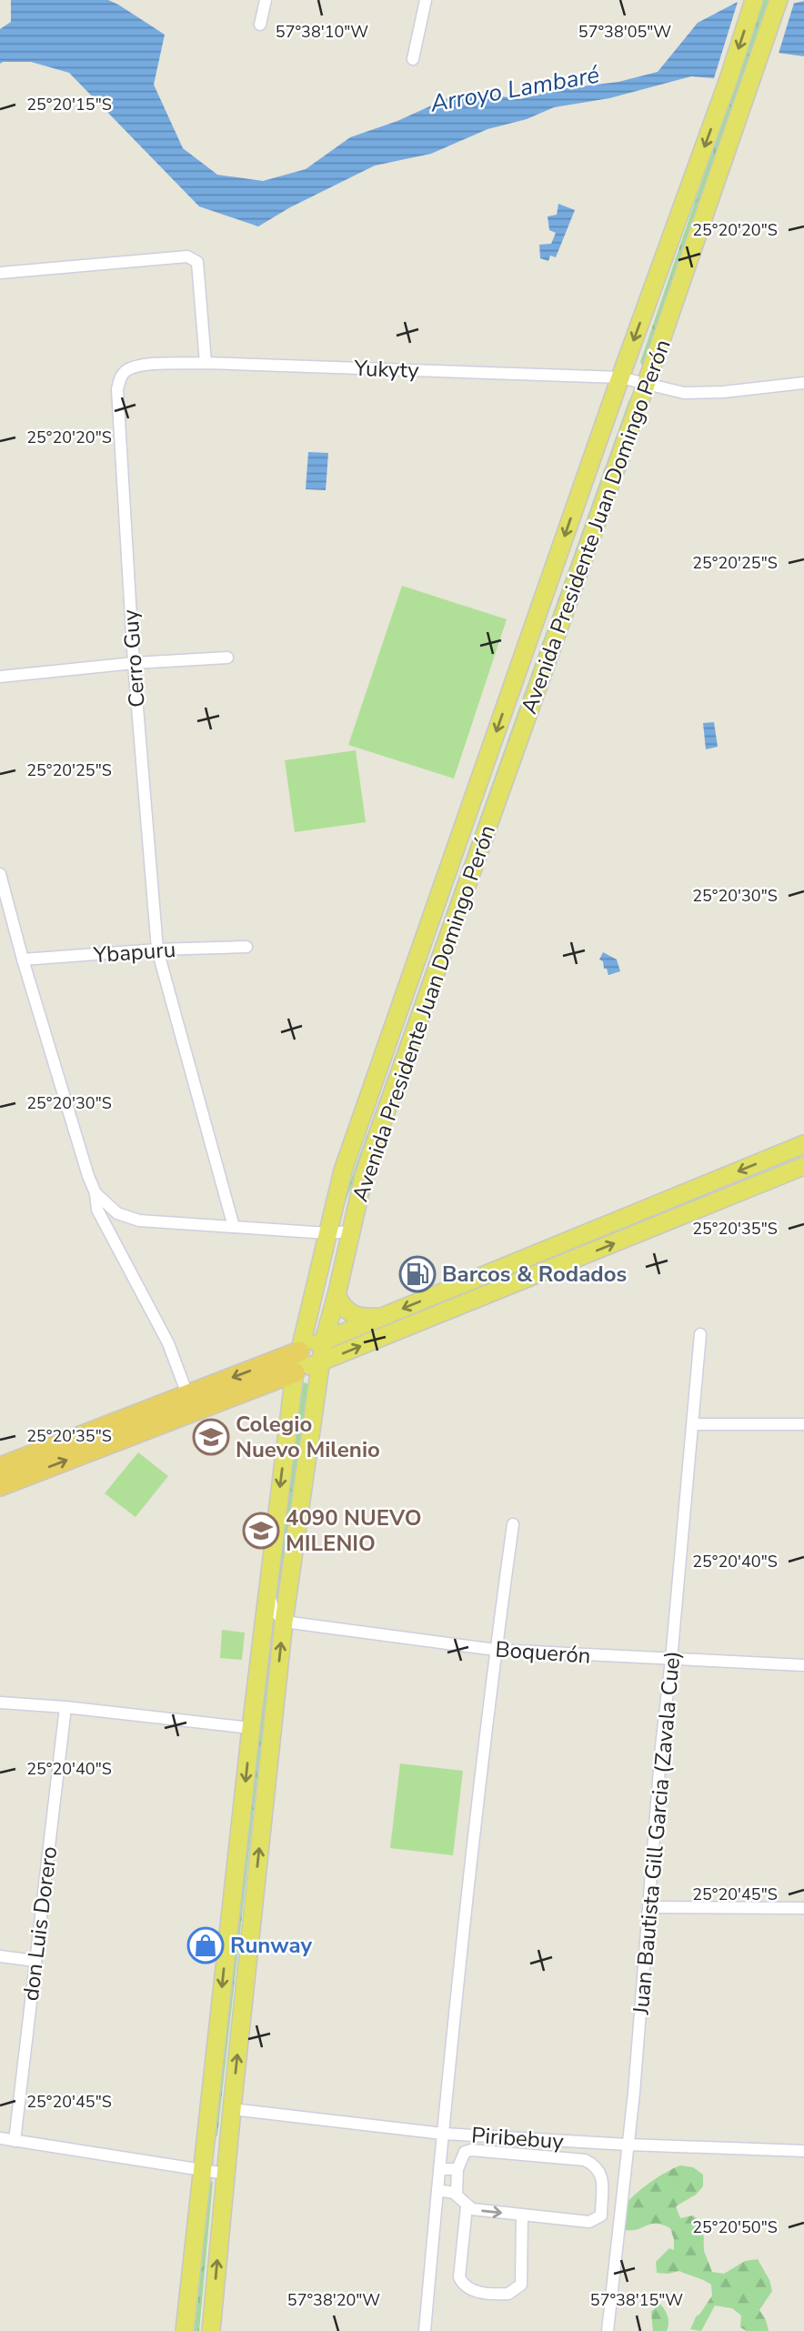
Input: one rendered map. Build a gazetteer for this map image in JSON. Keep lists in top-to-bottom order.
{
  "streets": {
    "main road": ["Avenida Presidente Juan Domingo Perón"],
    "street": [
      "Yukyty",
      "Cerro Guy",
      "Ybapuru",
      "Boquerón",
      "Juan Bautista Gill Garcia (Zavala Cue)",
      "don Luis Dorero",
      "Piribebuy"
    ]
  },
  "crossings": [
    ["Yukyty", "Avenida Presidente Juan Domingo Perón"],
    ["Yukyty", "Cerro Guy"],
    ["Avenida Presidente Juan Domingo Perón", "Boquerón"],
    ["Avenida Presidente Juan Domingo Perón", "Piribebuy"],
    ["Cerro Guy", "Ybapuru"],
    ["Boquerón", "Juan Bautista Gill Garcia (Zavala Cue)"],
    ["Juan Bautista Gill Garcia (Zavala Cue)", "Piribebuy"]
  ],
  "water": ["Arroyo Lambaré"],
  "places": {
    "fuel station": ["Barcos & Rodados"],
    "school or university": ["Colegio Nuevo Milenio", "4090 NUEVO MILENIO"],
    "shop": ["Runway"]
  },
  "coordinates": [
    "57°38'10\"W",
    "57°38'05\"W",
    "25°20'15\"S",
    "25°20'20\"S",
    "25°20'25\"S",
    "25°20'30\"S",
    "25°20'35\"S",
    "25°20'40\"S",
    "25°20'45\"S",
    "25°20'50\"S",
    "57°38'20\"W",
    "57°38'15\"W"
  ]
}
